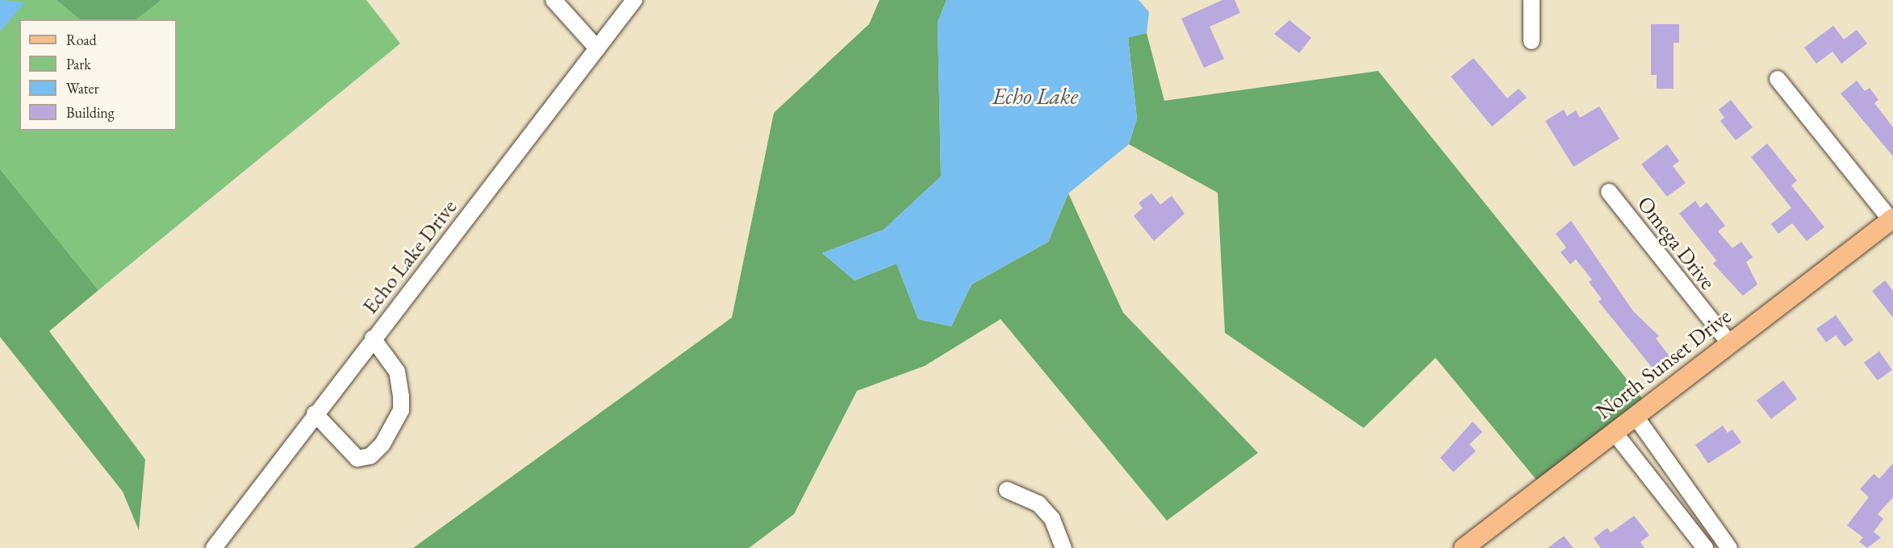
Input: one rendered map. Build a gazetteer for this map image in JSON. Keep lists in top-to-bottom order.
{
  "streets": {
    "main road": ["North Sunset Drive"],
    "street": ["Omega Drive", "Echo Lake Drive"]
  },
  "crossings": [
    ["Omega Drive", "North Sunset Drive"]
  ],
  "water": ["Echo Lake"],
  "legend": [
    "Road",
    "Park",
    "Water",
    "Building"
  ]
}
